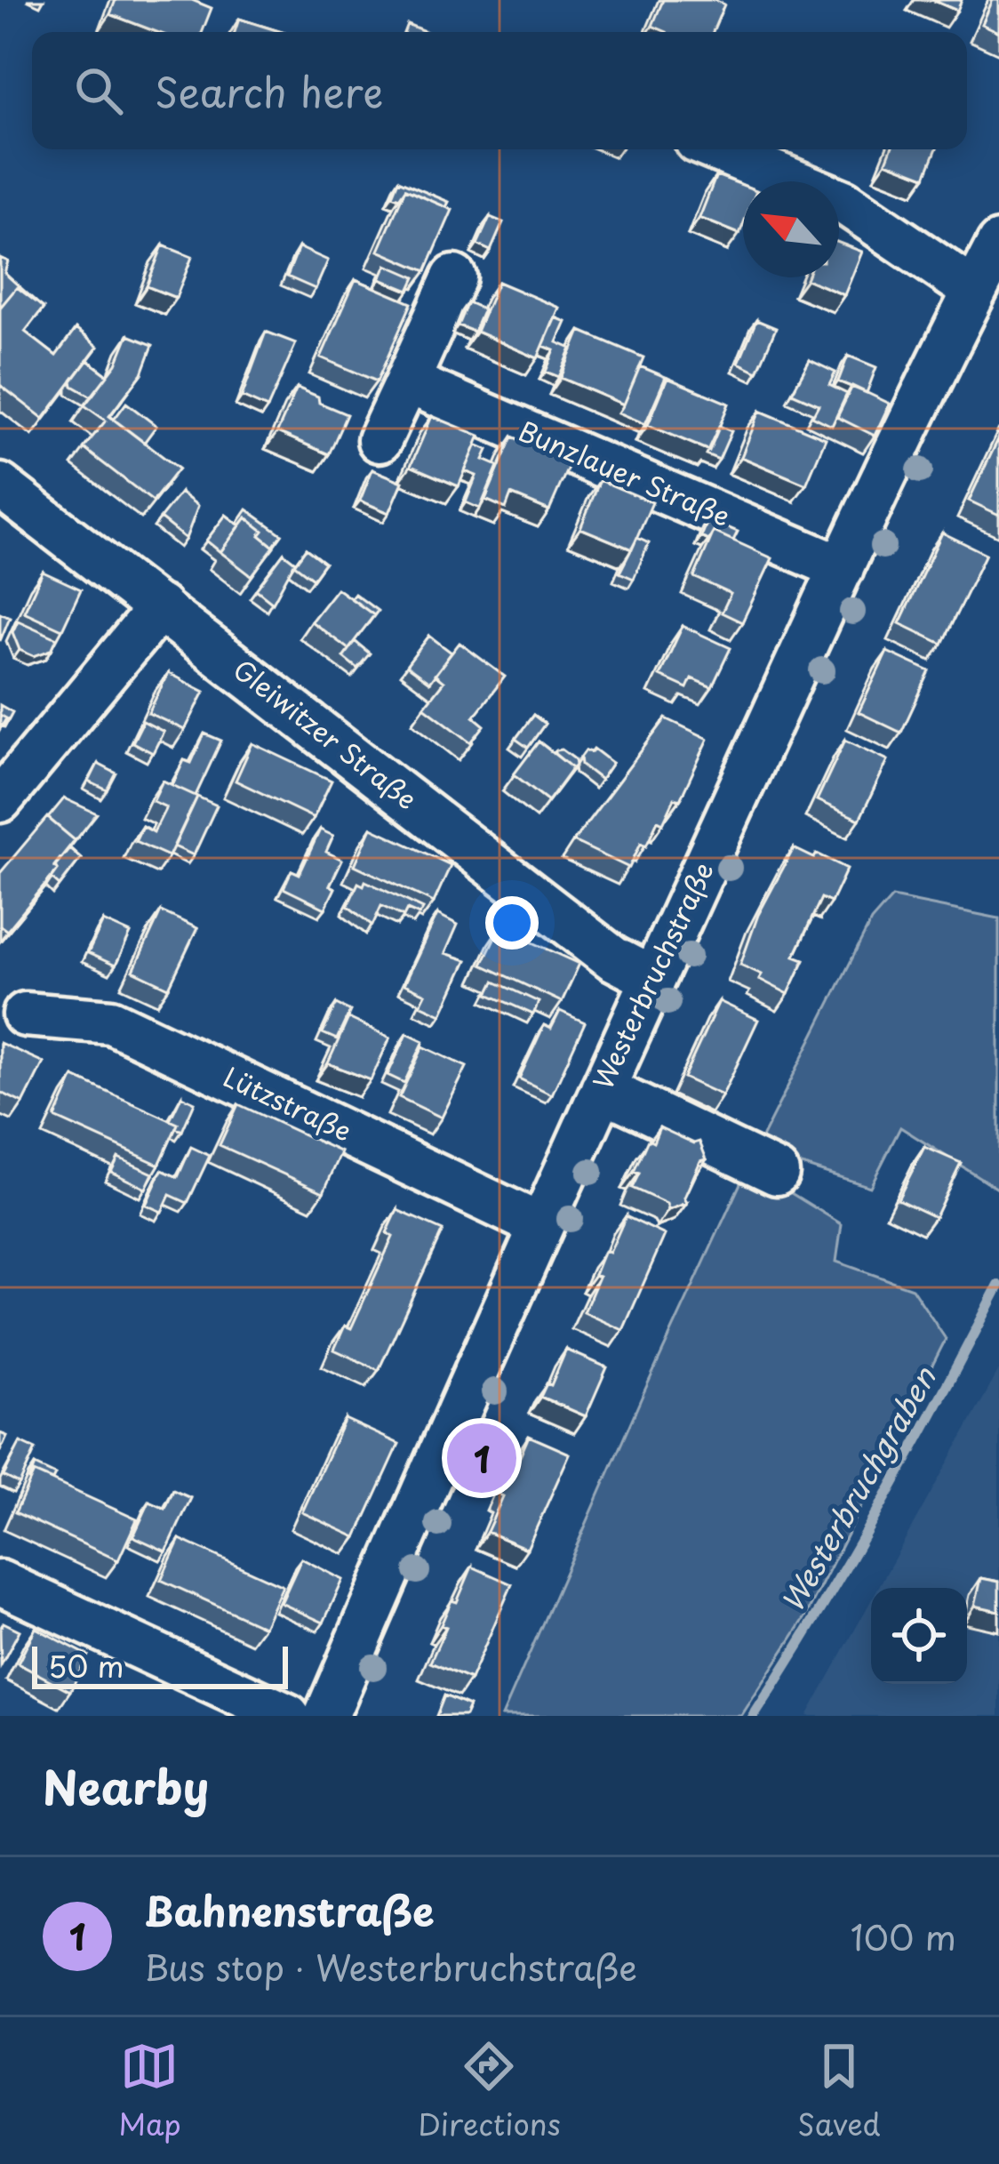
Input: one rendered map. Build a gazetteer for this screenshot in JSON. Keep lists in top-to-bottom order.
{
  "streets": {
    "street": [
      "Bunzlauer Straße",
      "Gleiwitzer Straße",
      "Westerbruchstraße",
      "Lützstraße"
    ]
  },
  "crossings": [
    ["Bunzlauer Straße", "Westerbruchstraße"],
    ["Gleiwitzer Straße", "Westerbruchstraße"],
    ["Westerbruchstraße", "Lützstraße"]
  ],
  "water": ["Westerbruchgraben"],
  "scale_bar": "50 m",
  "north": "top left",
  "page": {
    "search": "Search here",
    "pins": "1",
    "scale": "50 m",
    "heading": "Nearby",
    "list": [
      {
        "mark": "1",
        "name": "Bahnenstraße",
        "note": "Bus stop · Westerbruchstraße",
        "value": "100 m"
      }
    ],
    "nav": ["Map", "Directions", "Saved"]
  }
}
